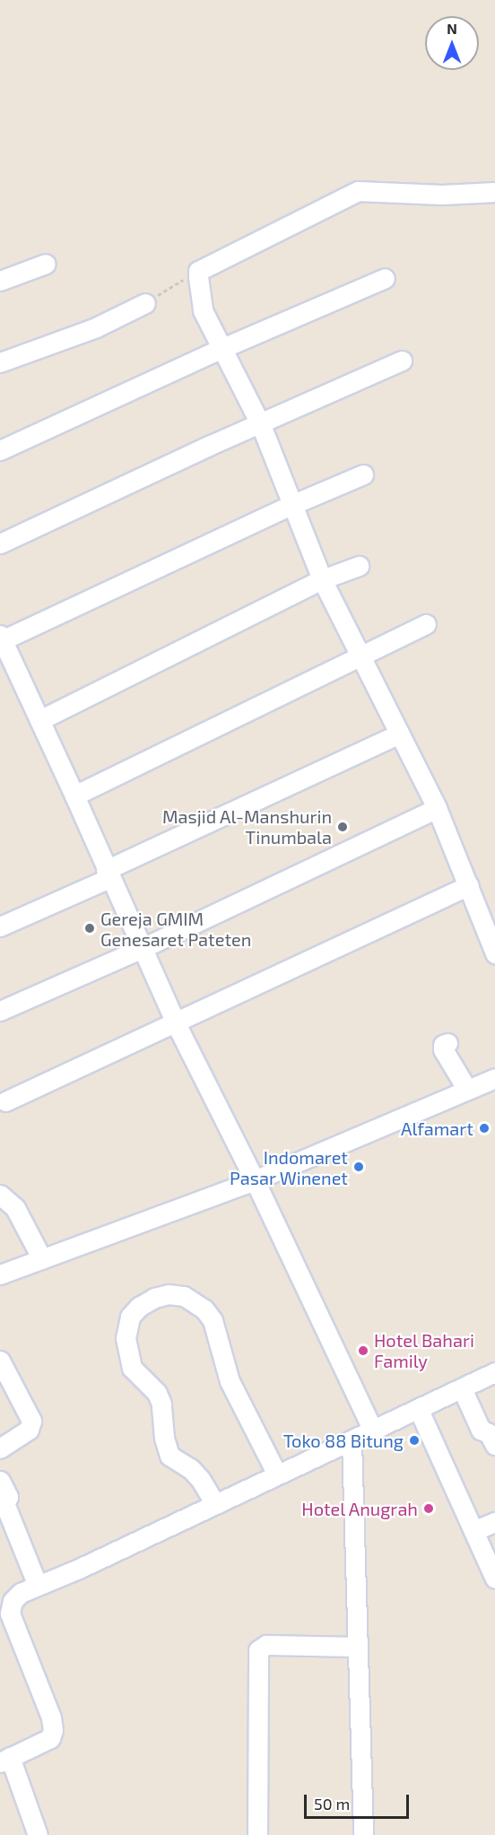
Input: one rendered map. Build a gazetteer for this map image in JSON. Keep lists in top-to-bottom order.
{
  "places": [
    "Masjid Al-Manshurin Tinumbala",
    "Gereja GMIM Genesaret Pateten",
    "Alfamart",
    "Indomaret Pasar Winenet",
    "Hotel Bahari Family",
    "Toko 88 Bitung",
    "Hotel Anugrah"
  ],
  "scale_bar": "50 m",
  "north": "top"
}
